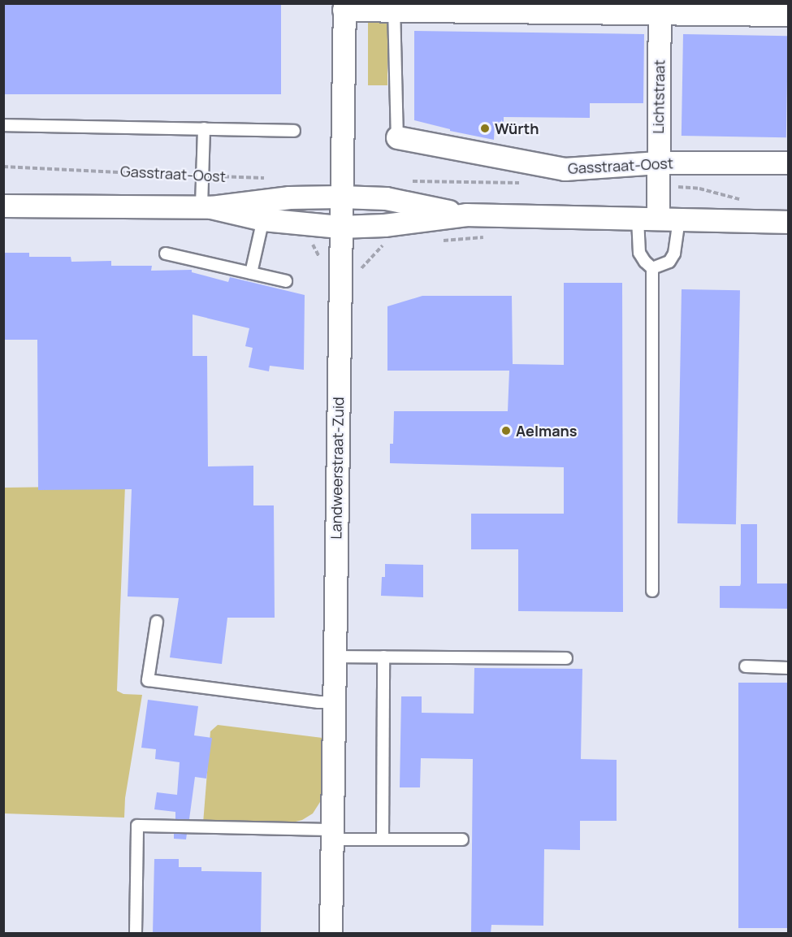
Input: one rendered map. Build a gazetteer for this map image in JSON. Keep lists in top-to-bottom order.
{
  "streets": {
    "street": ["Lichtstraat", "Gasstraat-Oost", "Landweerstraat-Zuid"]
  },
  "crossings": [
    ["Lichtstraat", "Gasstraat-Oost"]
  ],
  "places": ["Würth", "Aelmans"]
}
